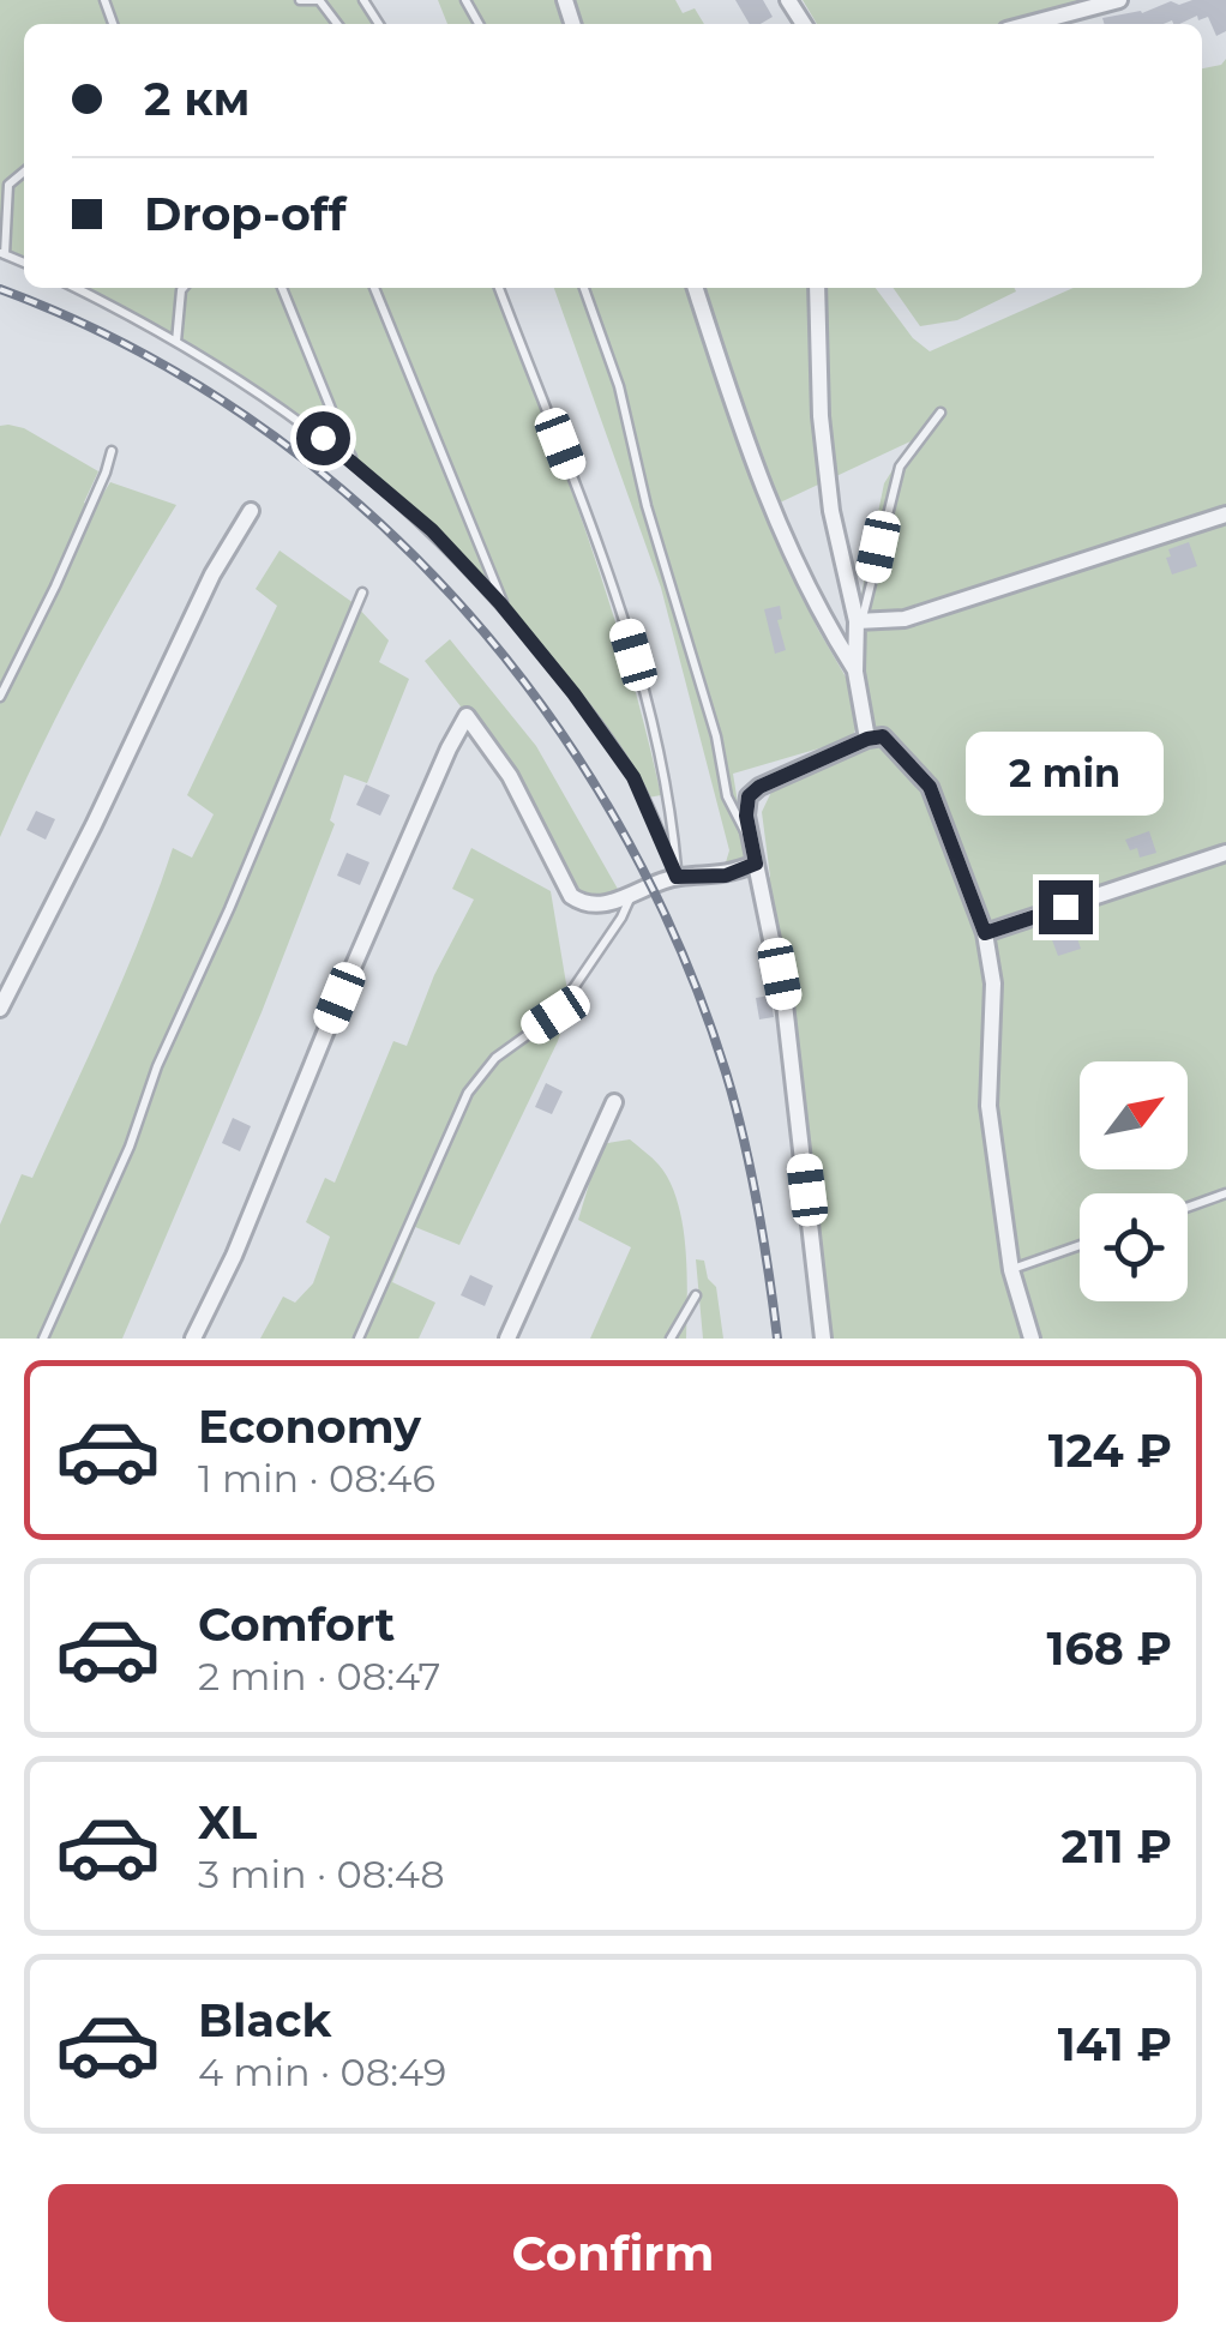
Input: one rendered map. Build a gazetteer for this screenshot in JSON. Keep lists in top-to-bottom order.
{
  "north": "top right",
  "page": {
    "banner": ["2 км", "Drop-off"],
    "bubble": "2 min",
    "list": [
      {
        "name": "Economy",
        "note": "1 min · 08:46",
        "value": "124 ₽"
      },
      {
        "name": "Comfort",
        "note": "2 min · 08:47",
        "value": "168 ₽"
      },
      {
        "name": "XL",
        "note": "3 min · 08:48",
        "value": "211 ₽"
      },
      {
        "name": "Black",
        "note": "4 min · 08:49",
        "value": "141 ₽"
      }
    ],
    "buttons": "Confirm"
  }
}
